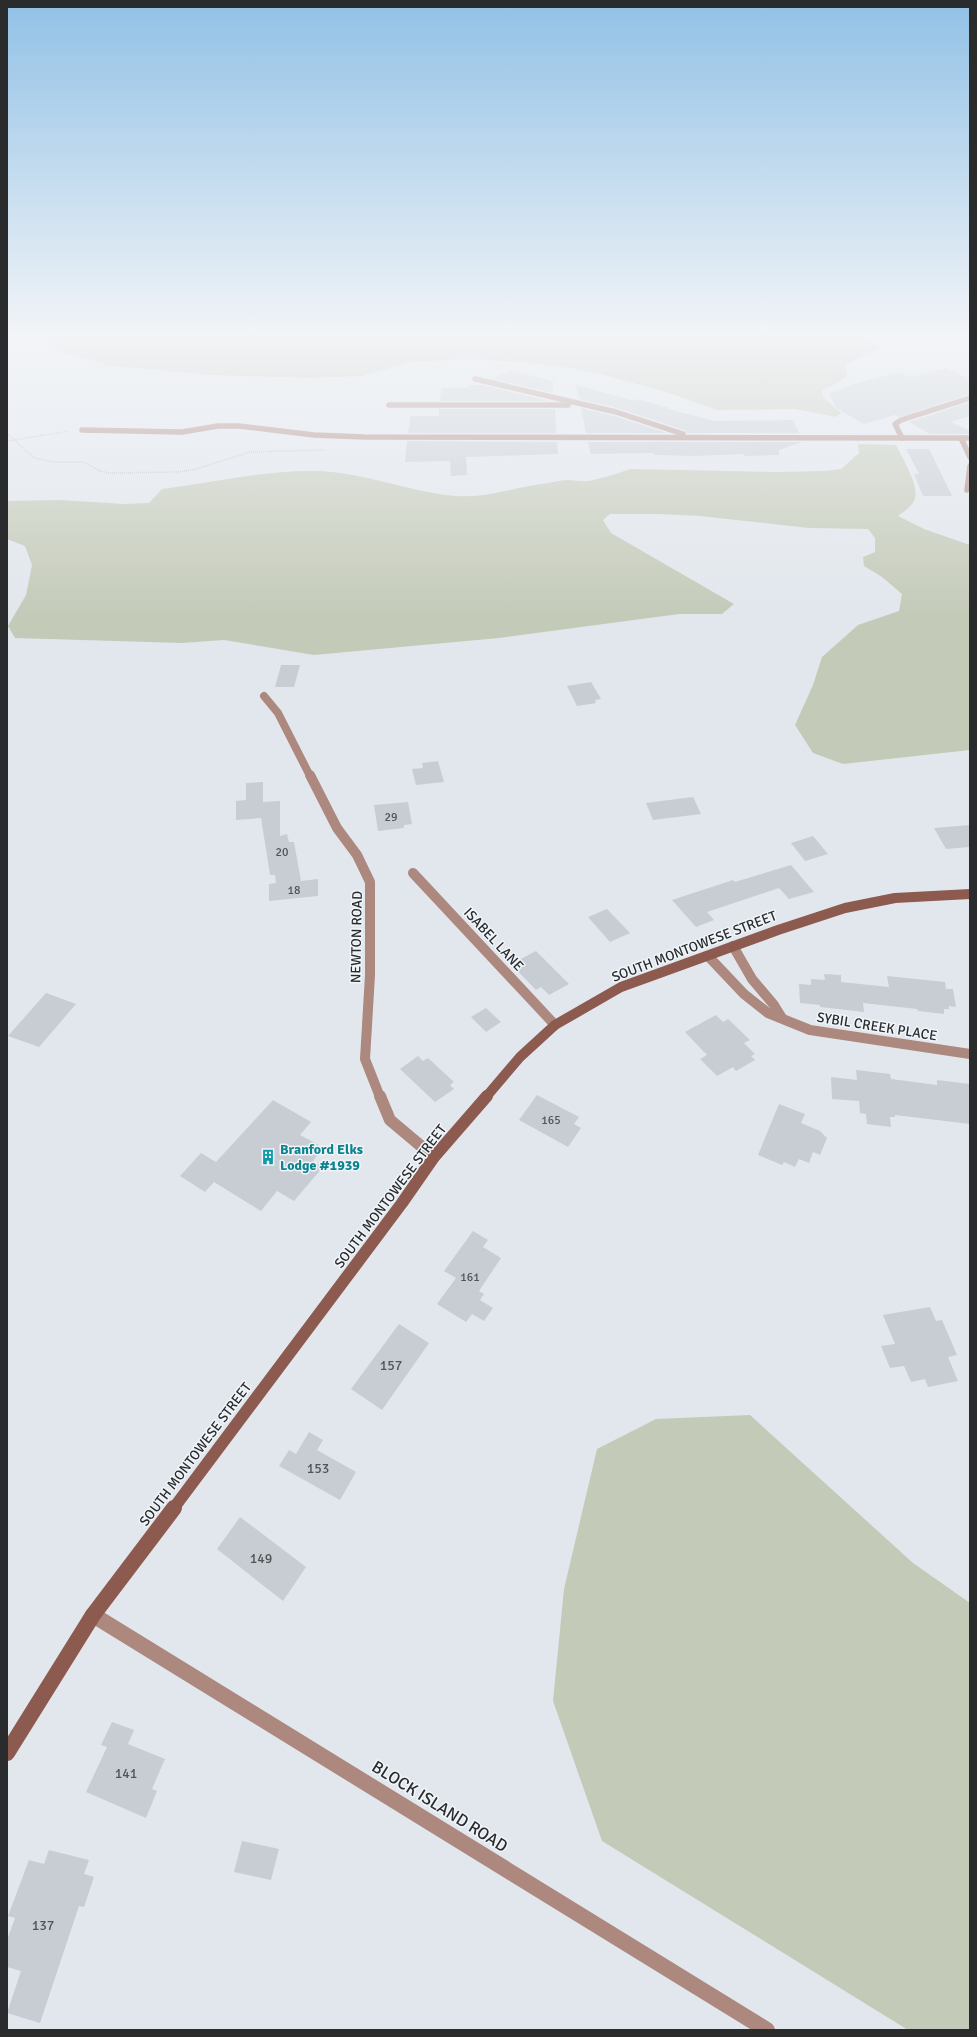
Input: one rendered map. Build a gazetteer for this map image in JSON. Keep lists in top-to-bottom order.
{
  "streets": {
    "main road": ["SOUTH MONTOWESE STREET"],
    "street": [
      "NEWTON ROAD",
      "ISABEL LANE",
      "SYBIL CREEK PLACE",
      "BLOCK ISLAND ROAD"
    ]
  },
  "crossings": [
    ["NEWTON ROAD", "SOUTH MONTOWESE STREET"],
    ["ISABEL LANE", "SOUTH MONTOWESE STREET"],
    ["SOUTH MONTOWESE STREET", "SYBIL CREEK PLACE"],
    ["SOUTH MONTOWESE STREET", "BLOCK ISLAND ROAD"]
  ],
  "places": {
    "building": ["Branford Elks Lodge #1939"]
  },
  "house_numbers": [
    "29",
    "20",
    "18",
    "165",
    "161",
    "157",
    "153",
    "149",
    "141",
    "137"
  ]
}
